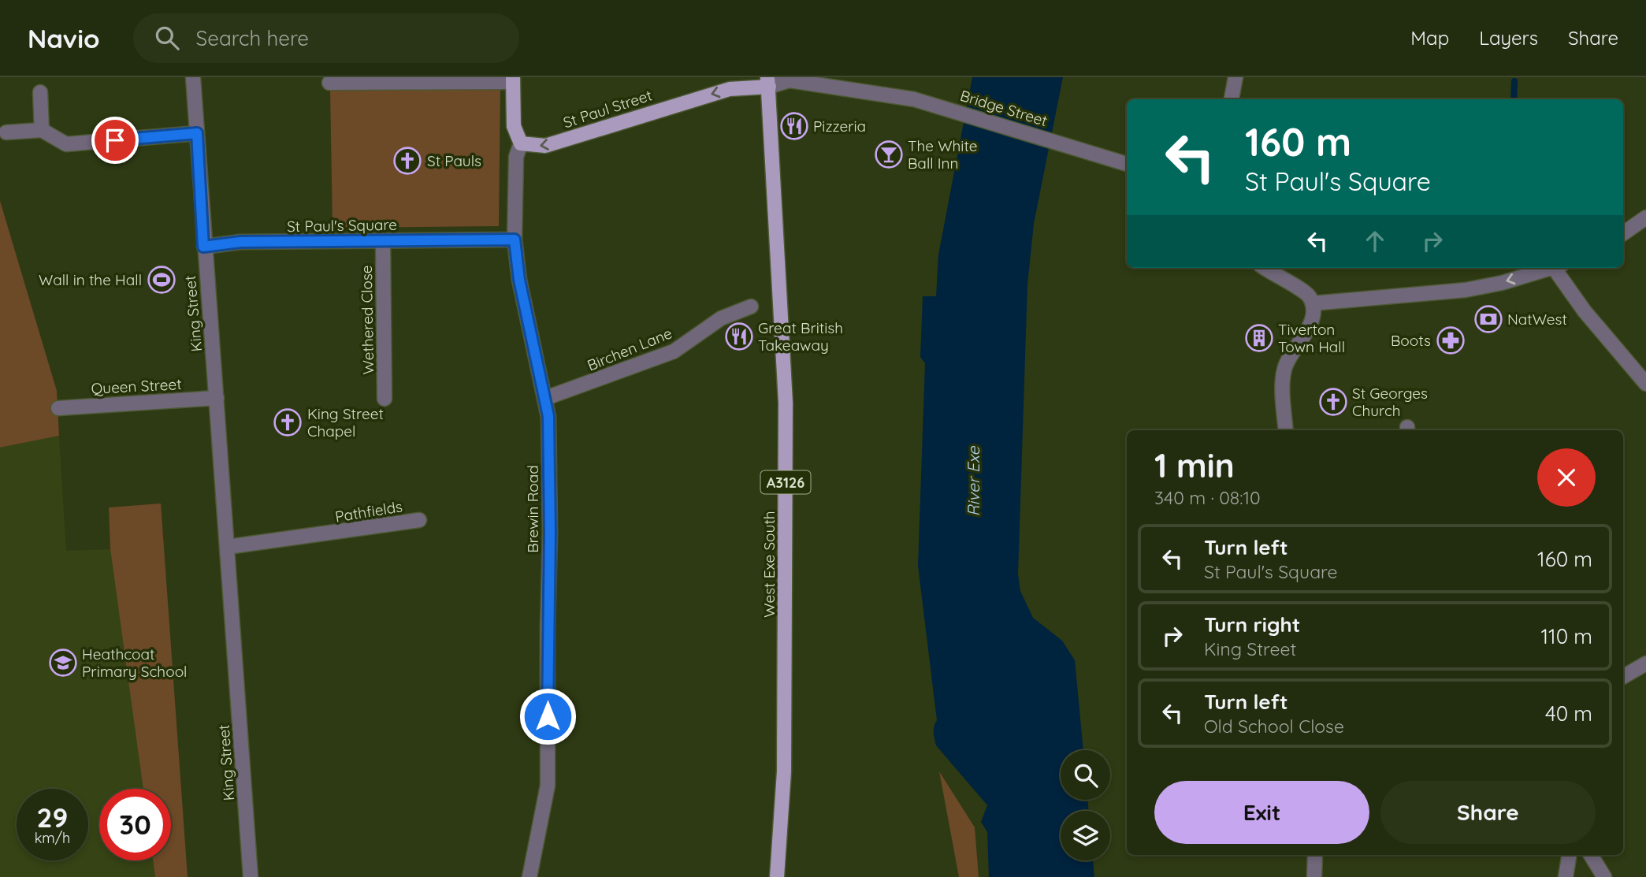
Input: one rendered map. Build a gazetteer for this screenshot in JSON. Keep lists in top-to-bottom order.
{
  "streets": {
    "main road": ["St Paul Street", "A3126", "West Exe South"],
    "street": [
      "Bridge Street",
      "St Paul's Square",
      "King Street",
      "Wethered Close",
      "Birchen Lane",
      "Queen Street",
      "Brewin Road",
      "Pathfields"
    ]
  },
  "crossings": [
    ["Bridge Street", "St Paul Street"],
    ["Bridge Street", "West Exe South"],
    ["St Paul Street", "Brewin Road"],
    ["St Paul Street", "West Exe South"],
    ["St Paul's Square", "King Street"],
    ["St Paul's Square", "Wethered Close"],
    ["St Paul's Square", "Brewin Road"],
    ["King Street", "Queen Street"],
    ["King Street", "Pathfields"],
    ["Birchen Lane", "Brewin Road"]
  ],
  "one_way": ["St Paul Street"],
  "water": ["River Exe"],
  "places": {
    "restaurant": ["Pizzeria", "Great British Takeaway"],
    "bar": ["The White Ball Inn"],
    "church": ["St Pauls", "St Georges Church", "King Street Chapel"],
    "sports": ["Wall in the Hall"],
    "bank": ["NatWest"],
    "building": ["Tiverton Town Hall"],
    "pharmacy": ["Boots"],
    "school or university": ["Heathcoat Primary School"]
  },
  "page": {
    "header": "Navio",
    "search": "Search here",
    "nav": ["Map", "Layers", "Share"],
    "turn": ["160 m", "St Paul's Square"],
    "heading": ["1 min", "340 m · 08:10"],
    "list": [
      {
        "name": "Turn left",
        "note": "St Paul's Square",
        "value": "160 m"
      },
      {
        "name": "Turn right",
        "note": "King Street",
        "value": "110 m"
      },
      {
        "name": "Turn left",
        "note": "Old School Close",
        "value": "40 m"
      }
    ],
    "buttons": ["Exit", "Share"],
    "speed": "29 km/h",
    "limit": "30"
  }
}
